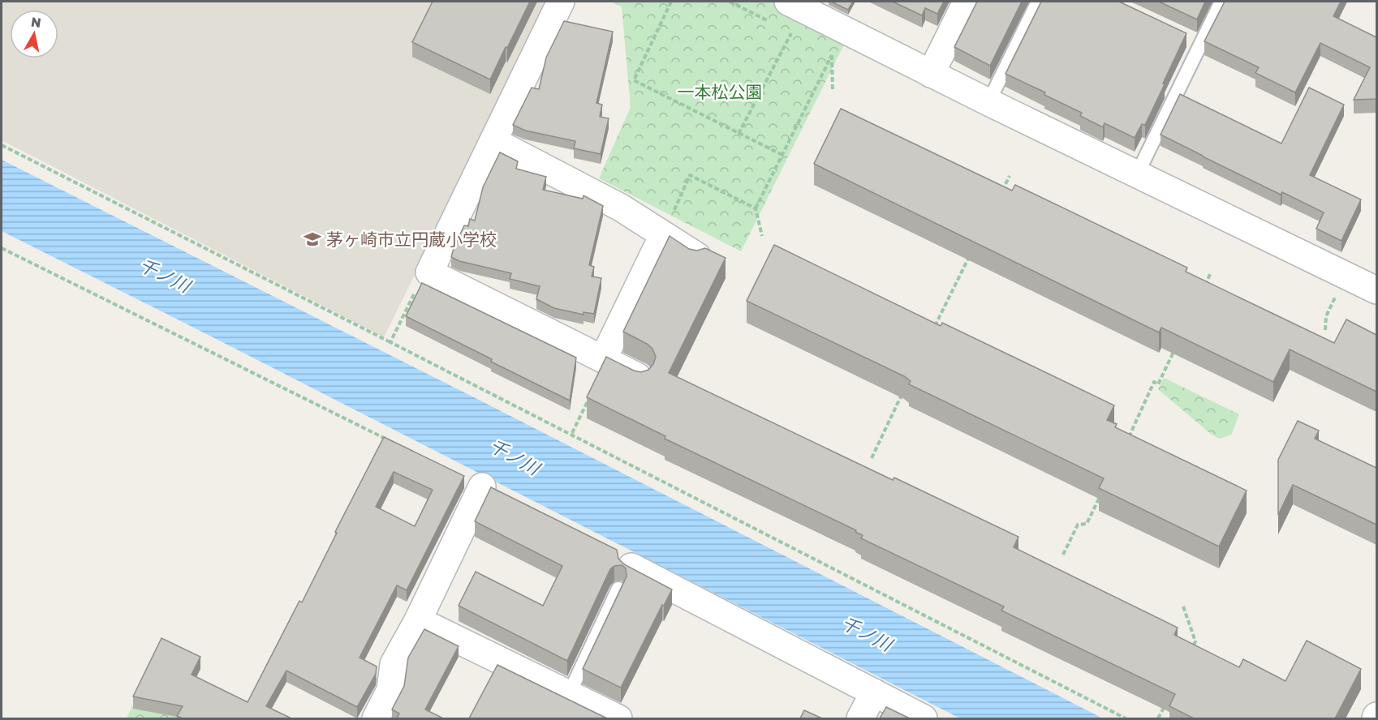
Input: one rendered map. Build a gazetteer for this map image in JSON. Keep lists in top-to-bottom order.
{
  "water": ["千ノ川"],
  "parks": ["一本松公園"],
  "places": {
    "school or university": ["茅ヶ崎市立円蔵小学校"]
  },
  "north": "top"
}
